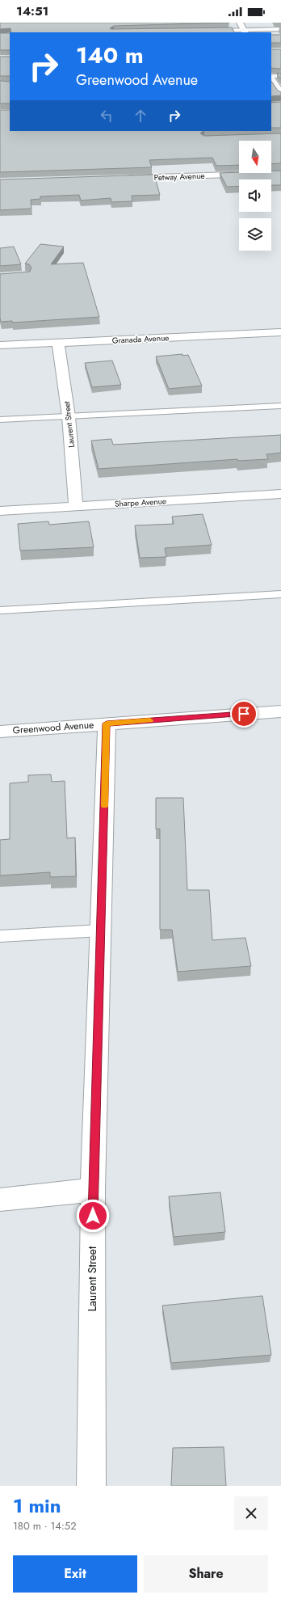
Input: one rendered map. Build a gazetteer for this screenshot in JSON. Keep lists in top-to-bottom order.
{
  "streets": {
    "street": [
      "Petway Avenue",
      "Granada Avenue",
      "Laurent Street",
      "Sharpe Avenue",
      "Greenwood Avenue"
    ]
  },
  "crossings": [
    ["Granada Avenue", "Laurent Street"],
    ["Laurent Street", "Sharpe Avenue"],
    ["Laurent Street", "Greenwood Avenue"]
  ],
  "north": "bottom",
  "page": {
    "status": "14:51",
    "turn": ["140 m", "Greenwood Avenue"],
    "heading": ["1 min", "180 m · 14:52"],
    "buttons": ["Exit", "Share"]
  }
}
